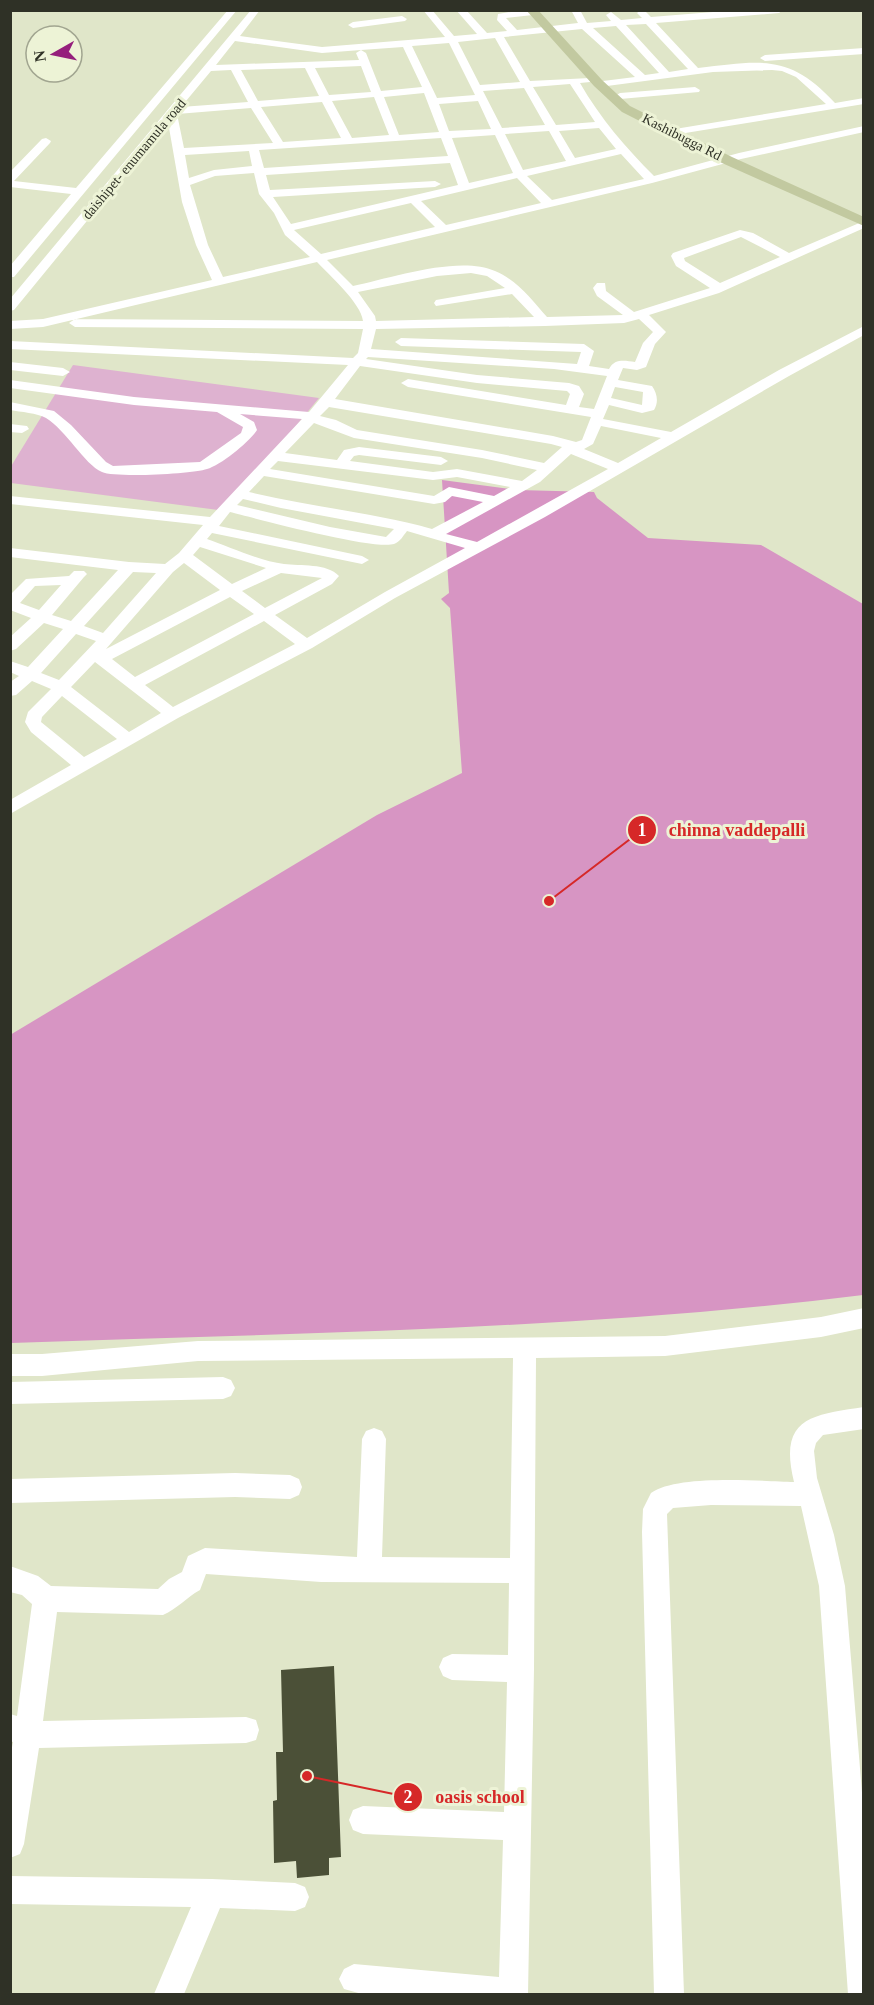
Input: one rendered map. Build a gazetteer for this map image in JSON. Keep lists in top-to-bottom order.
{
  "streets": {
    "main road": ["Kashibugga Rd"],
    "street": ["daishipet- enumamula road"]
  },
  "places": ["chinna vaddepalli", "oasis school"],
  "north": "left"
}
